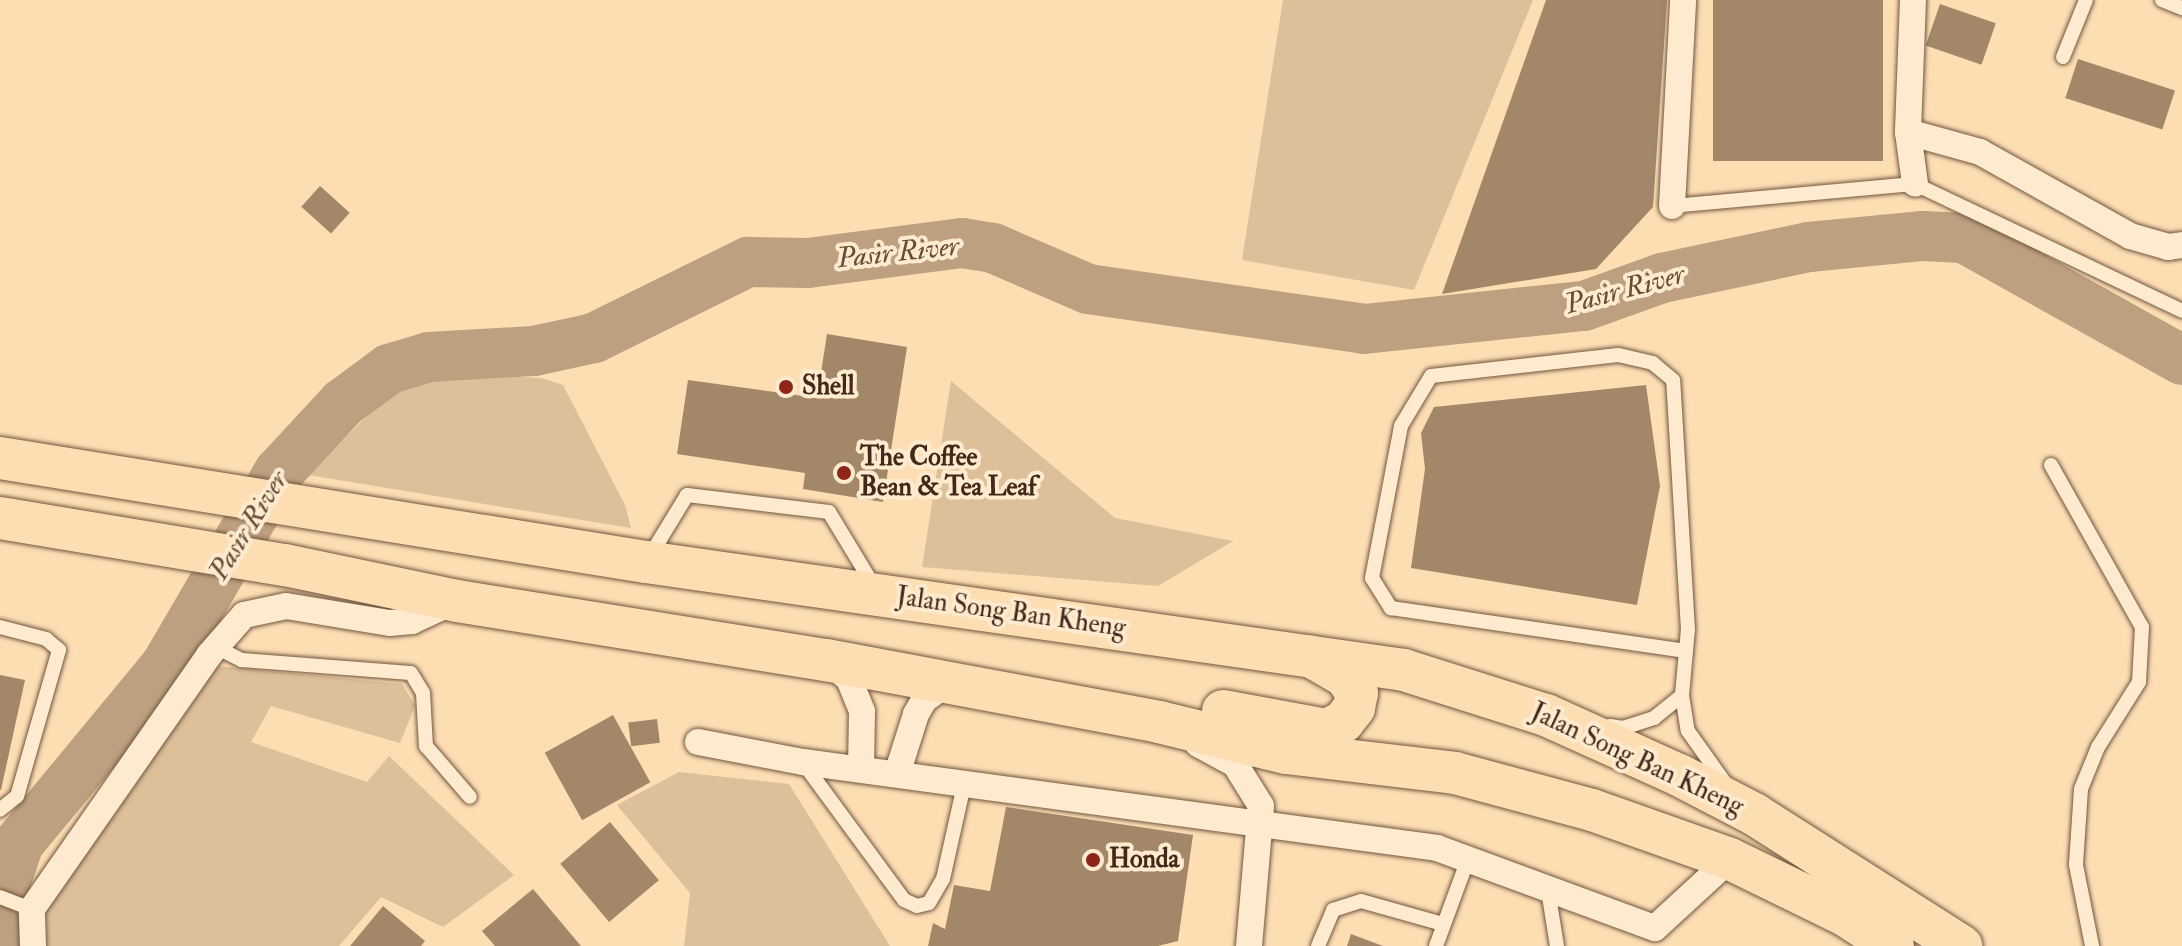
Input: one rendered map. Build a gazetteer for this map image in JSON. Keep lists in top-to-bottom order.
{
  "streets": {
    "main road": ["Jalan Song Ban Kheng"]
  },
  "water": ["Pasir River"],
  "places": ["Shell", "The Coffee Bean & Tea Leaf", "Honda"]
}
